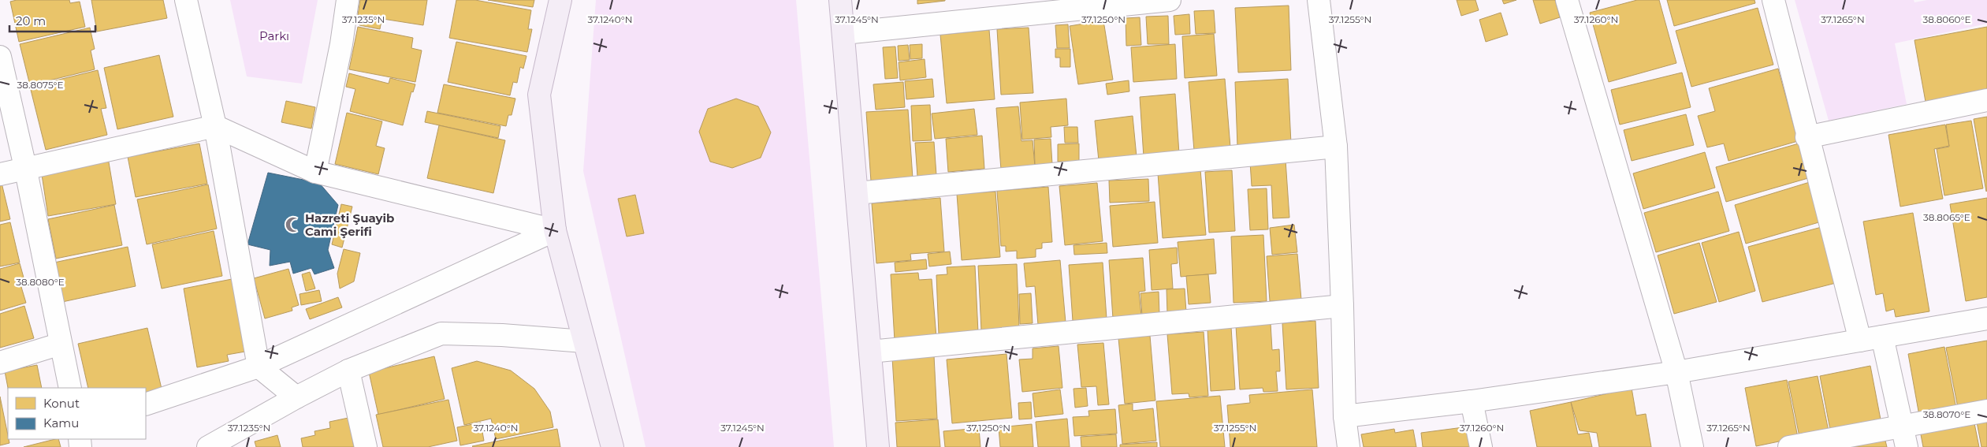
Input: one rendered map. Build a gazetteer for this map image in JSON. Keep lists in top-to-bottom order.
{
  "parks": ["Parkı"],
  "places": {
    "mosque": ["Hazreti Şuayib Cami Şerifi"]
  },
  "legend": ["Konut", "Kamu"],
  "scale_bar": "20 m",
  "coordinates": [
    "37.1235°N",
    "37.1240°N",
    "37.1245°N",
    "37.1250°N",
    "37.1255°N",
    "37.1260°N",
    "37.1265°N",
    "38.8060°E",
    "38.8075°E",
    "38.8065°E",
    "38.8080°E",
    "38.8070°E"
  ]
}
